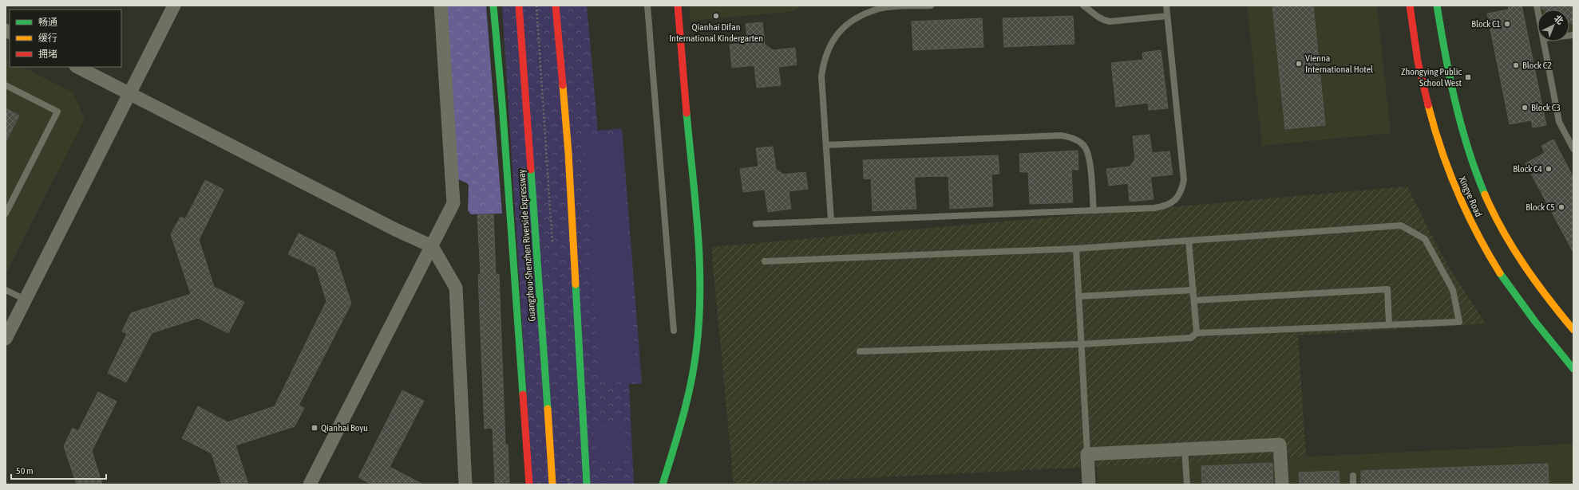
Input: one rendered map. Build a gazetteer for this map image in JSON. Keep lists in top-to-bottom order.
{
  "streets": {
    "main road": ["Xingye Road", "Guangzhou-Shenzhen Riverside Expressway"]
  },
  "places": {
    "other": [
      "Qianhai Difan International Kindergarten",
      "Block C1",
      "Vienna International Hotel",
      "Block C2",
      "Block C3",
      "Block C4",
      "Block C5"
    ],
    "transit": ["Zhongying Public School West", "Qianhai Boyu"]
  },
  "legend": ["畅通", "缓行", "拥堵"],
  "scale_bar": "50 m",
  "north": "top right"
}
